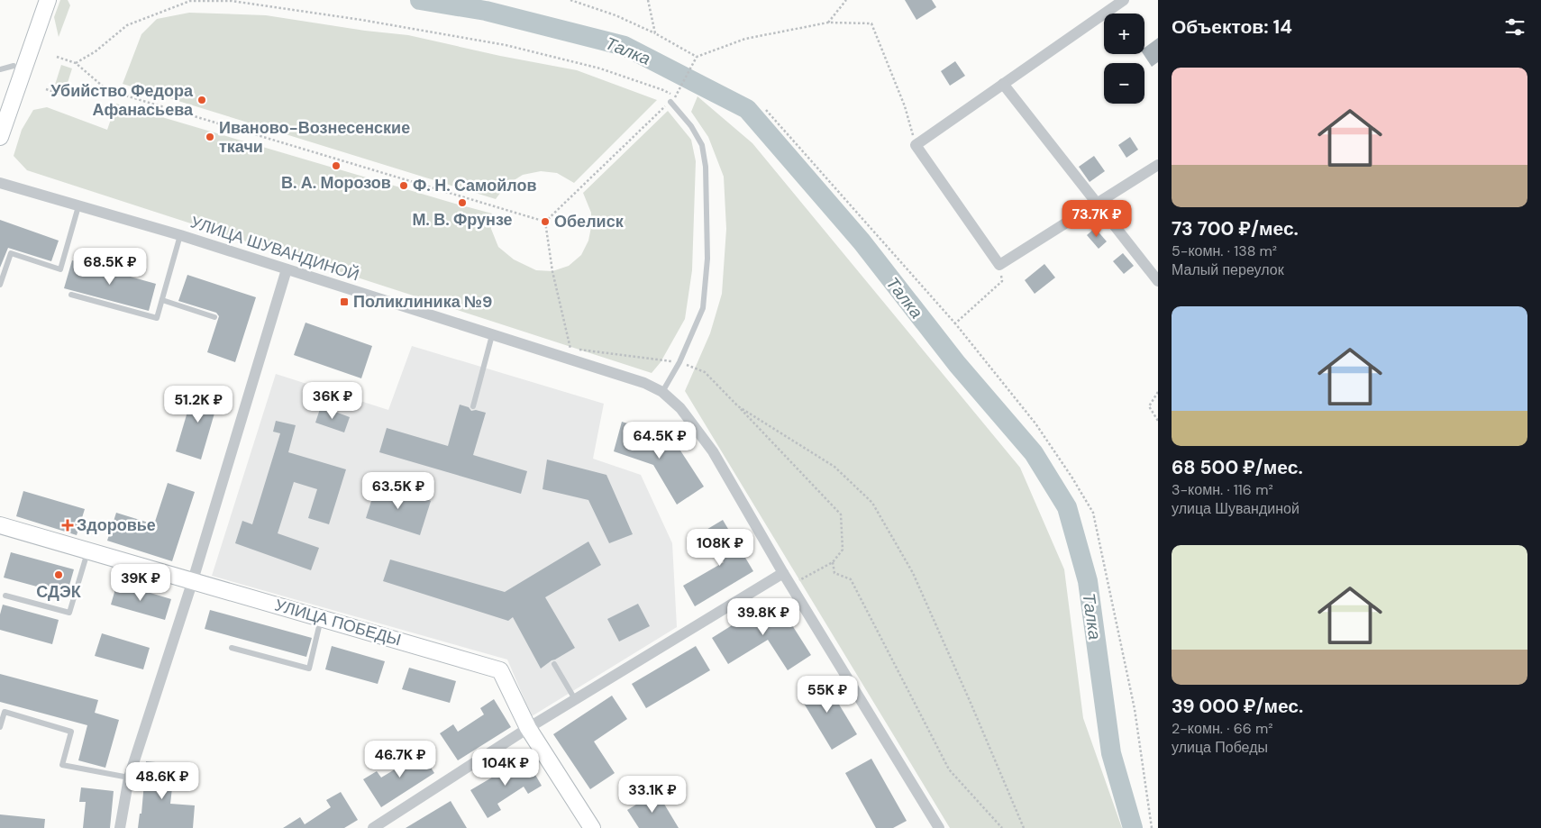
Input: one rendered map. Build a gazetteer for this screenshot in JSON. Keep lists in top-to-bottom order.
{
  "streets": {
    "street": ["УЛИЦА ШУВАНДИНОЙ", "УЛИЦА ПОБЕДЫ"]
  },
  "water": ["Талка"],
  "places": {
    "other": [
      "Убийство Федора Афанасьева",
      "Иваново-Вознесенские ткачи",
      "В. А. Морозов",
      "Ф. Н. Самойлов",
      "М. В. Фрунзе",
      "Обелиск",
      "СДЭК"
    ],
    "transit": ["Поликлиника №9"],
    "health": ["Здоровье"]
  },
  "page": {
    "heading": "Объектов: 14",
    "map_buttons": ["+", "−"],
    "list": [
      {
        "name": "73 700 ₽/мес.",
        "note": "5-комн. · 138 m² · Малый переулок"
      },
      {
        "name": "68 500 ₽/мес.",
        "note": "3-комн. · 116 m² · улица Шувандиной"
      },
      {
        "name": "39 000 ₽/мес.",
        "note": "2-комн. · 66 m² · улица Победы"
      }
    ],
    "price": [
      "73.7K ₽",
      "68.5K ₽",
      "36K ₽",
      "51.2K ₽",
      "64.5K ₽",
      "63.5K ₽",
      "108K ₽",
      "39K ₽",
      "39.8K ₽",
      "55K ₽",
      "46.7K ₽",
      "104K ₽",
      "48.6K ₽",
      "33.1K ₽"
    ]
  }
}
